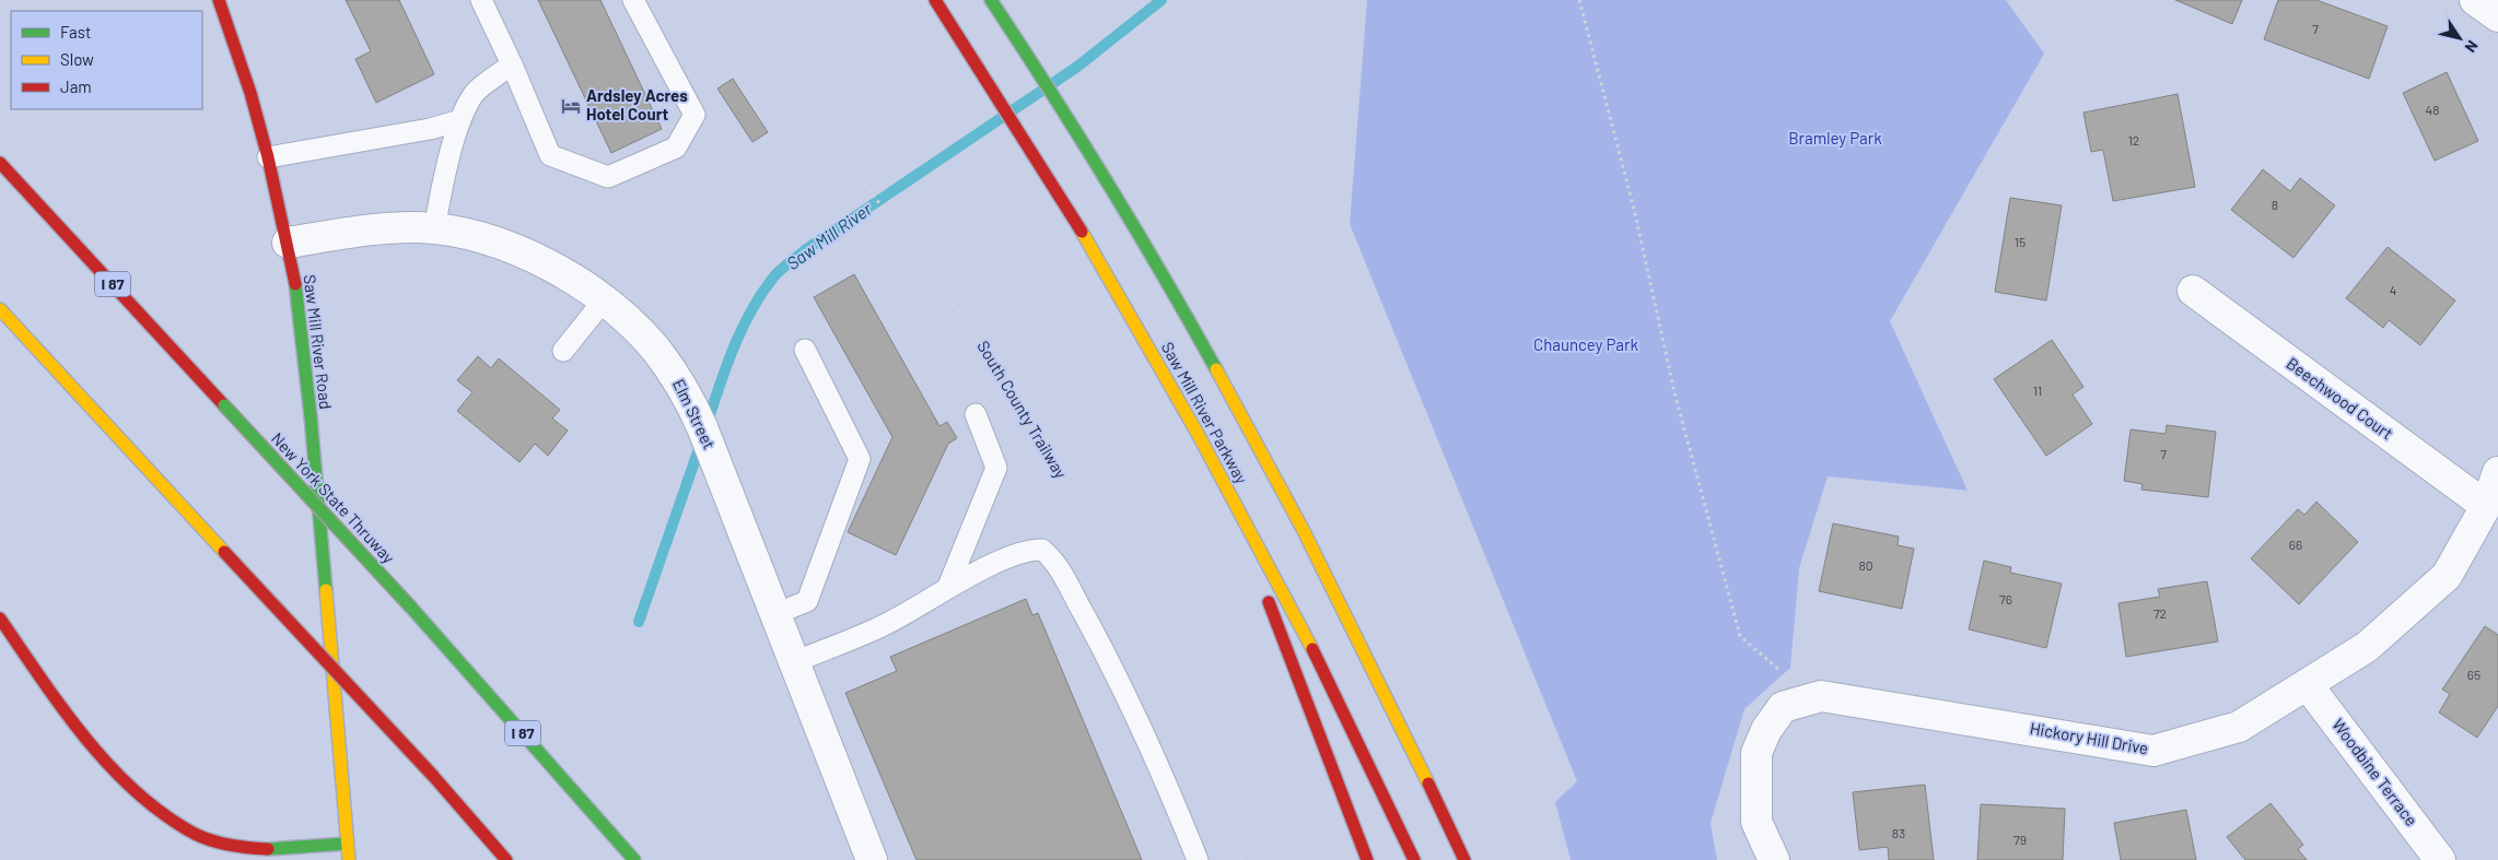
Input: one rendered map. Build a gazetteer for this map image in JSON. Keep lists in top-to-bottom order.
{
  "streets": {
    "main road": [
      "I 87",
      "Saw Mill River Road",
      "Saw Mill River Parkway",
      "New York State Thruway"
    ],
    "street": [
      "Beechwood Court",
      "Elm Street",
      "Hickory Hill Drive",
      "Woodbine Terrace"
    ],
    "path": ["South County Trailway"]
  },
  "crossings": [
    ["Saw Mill River Road", "Elm Street"],
    ["Beechwood Court", "Hickory Hill Drive"],
    ["Hickory Hill Drive", "Woodbine Terrace"]
  ],
  "water": ["Saw Mill River"],
  "parks": ["Bramley Park", "Chauncey Park"],
  "places": {
    "hotel": ["Ardsley Acres Hotel Court"]
  },
  "house_numbers": [
    "7",
    "48",
    "12",
    "8",
    "15",
    "4",
    "11",
    "7",
    "66",
    "80",
    "76",
    "72",
    "65",
    "83",
    "79"
  ],
  "legend": ["Fast", "Slow", "Jam"],
  "north": "bottom right"
}
